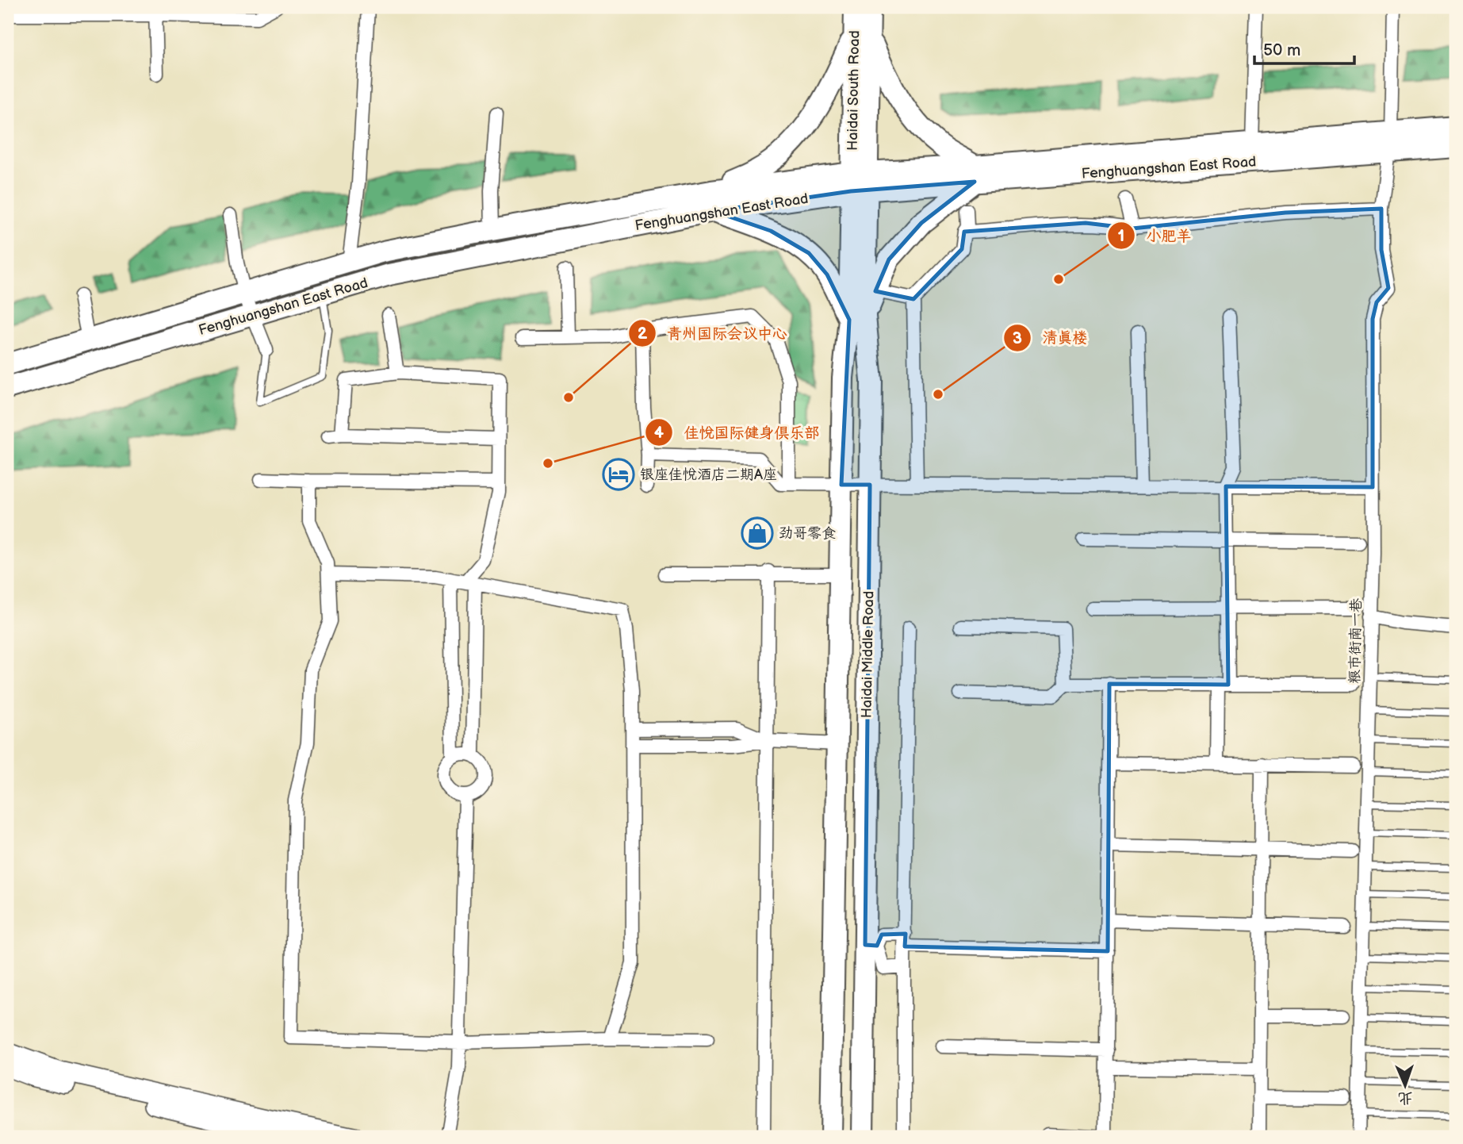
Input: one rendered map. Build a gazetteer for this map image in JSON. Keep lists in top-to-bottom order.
{
  "streets": {
    "main road": ["Haidai South Road", "Fenghuangshan East Road", "Haidai Middle Road"],
    "street": ["粮市街南一巷"]
  },
  "crossings": [
    ["Haidai South Road", "Fenghuangshan East Road"],
    ["Haidai South Road", "Haidai Middle Road"],
    ["Fenghuangshan East Road", "粮市街南一巷"],
    ["Fenghuangshan East Road", "Haidai Middle Road"]
  ],
  "places": {
    "other": [
      "小肥羊",
      "清真楼",
      "青州国际会议中心",
      "佳悦国际健身俱乐部"
    ],
    "hotel": ["银座佳悦酒店二期A座"],
    "shop": ["劲哥零食"]
  },
  "scale_bar": "50 m",
  "north": "bottom"
}
